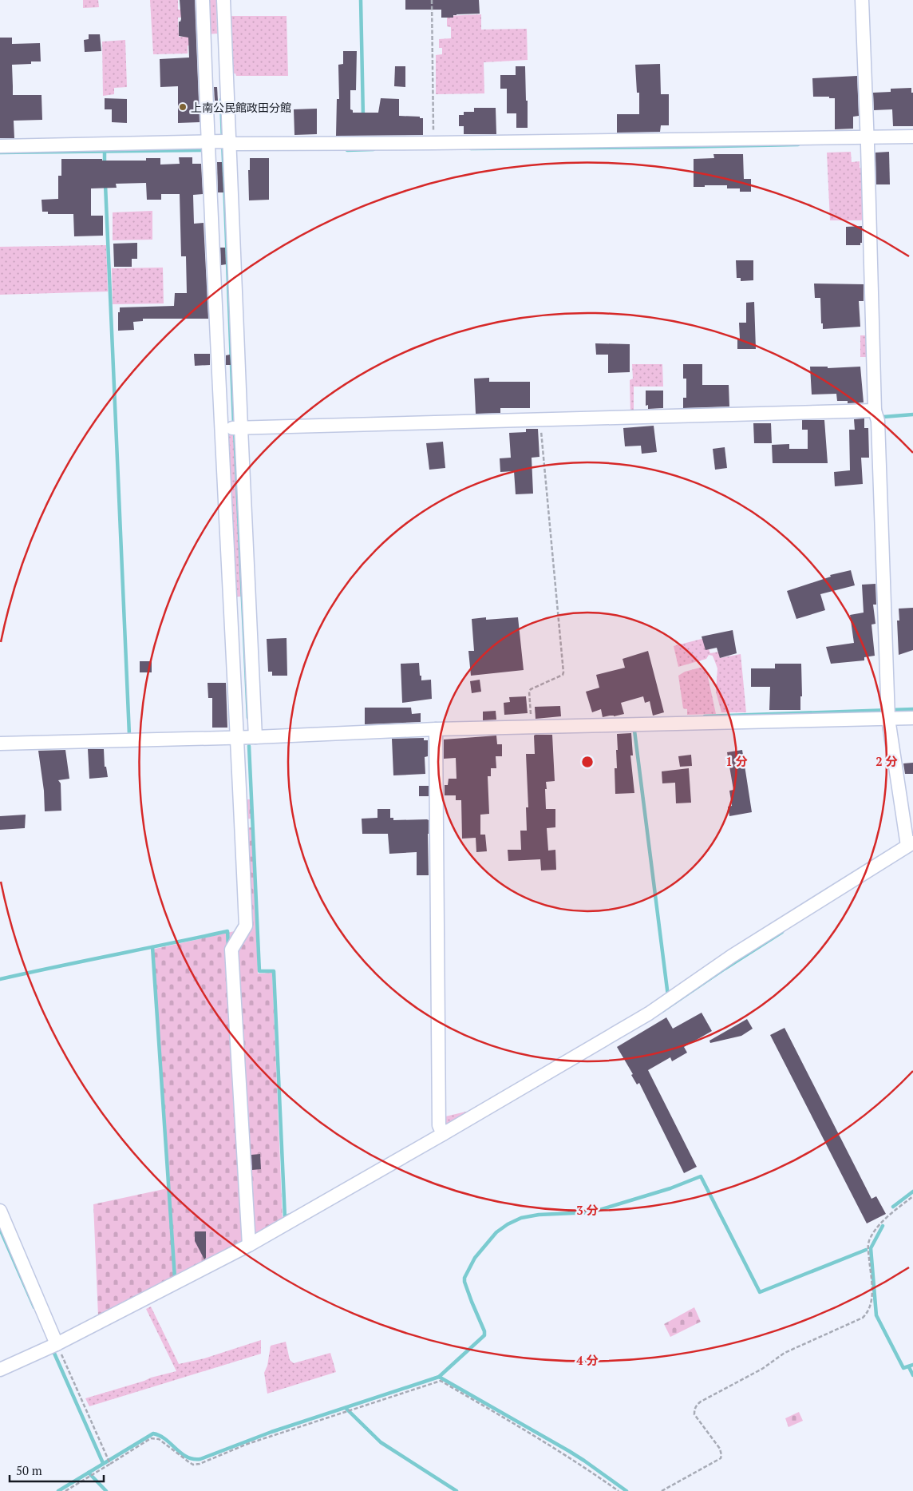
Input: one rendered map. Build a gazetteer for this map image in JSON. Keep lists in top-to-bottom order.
{
  "places": ["上南公民館政田分館"],
  "scale_bar": "50 m",
  "rings": [
    "1 分",
    "2 分",
    "3 分",
    "4 分"
  ]
}
